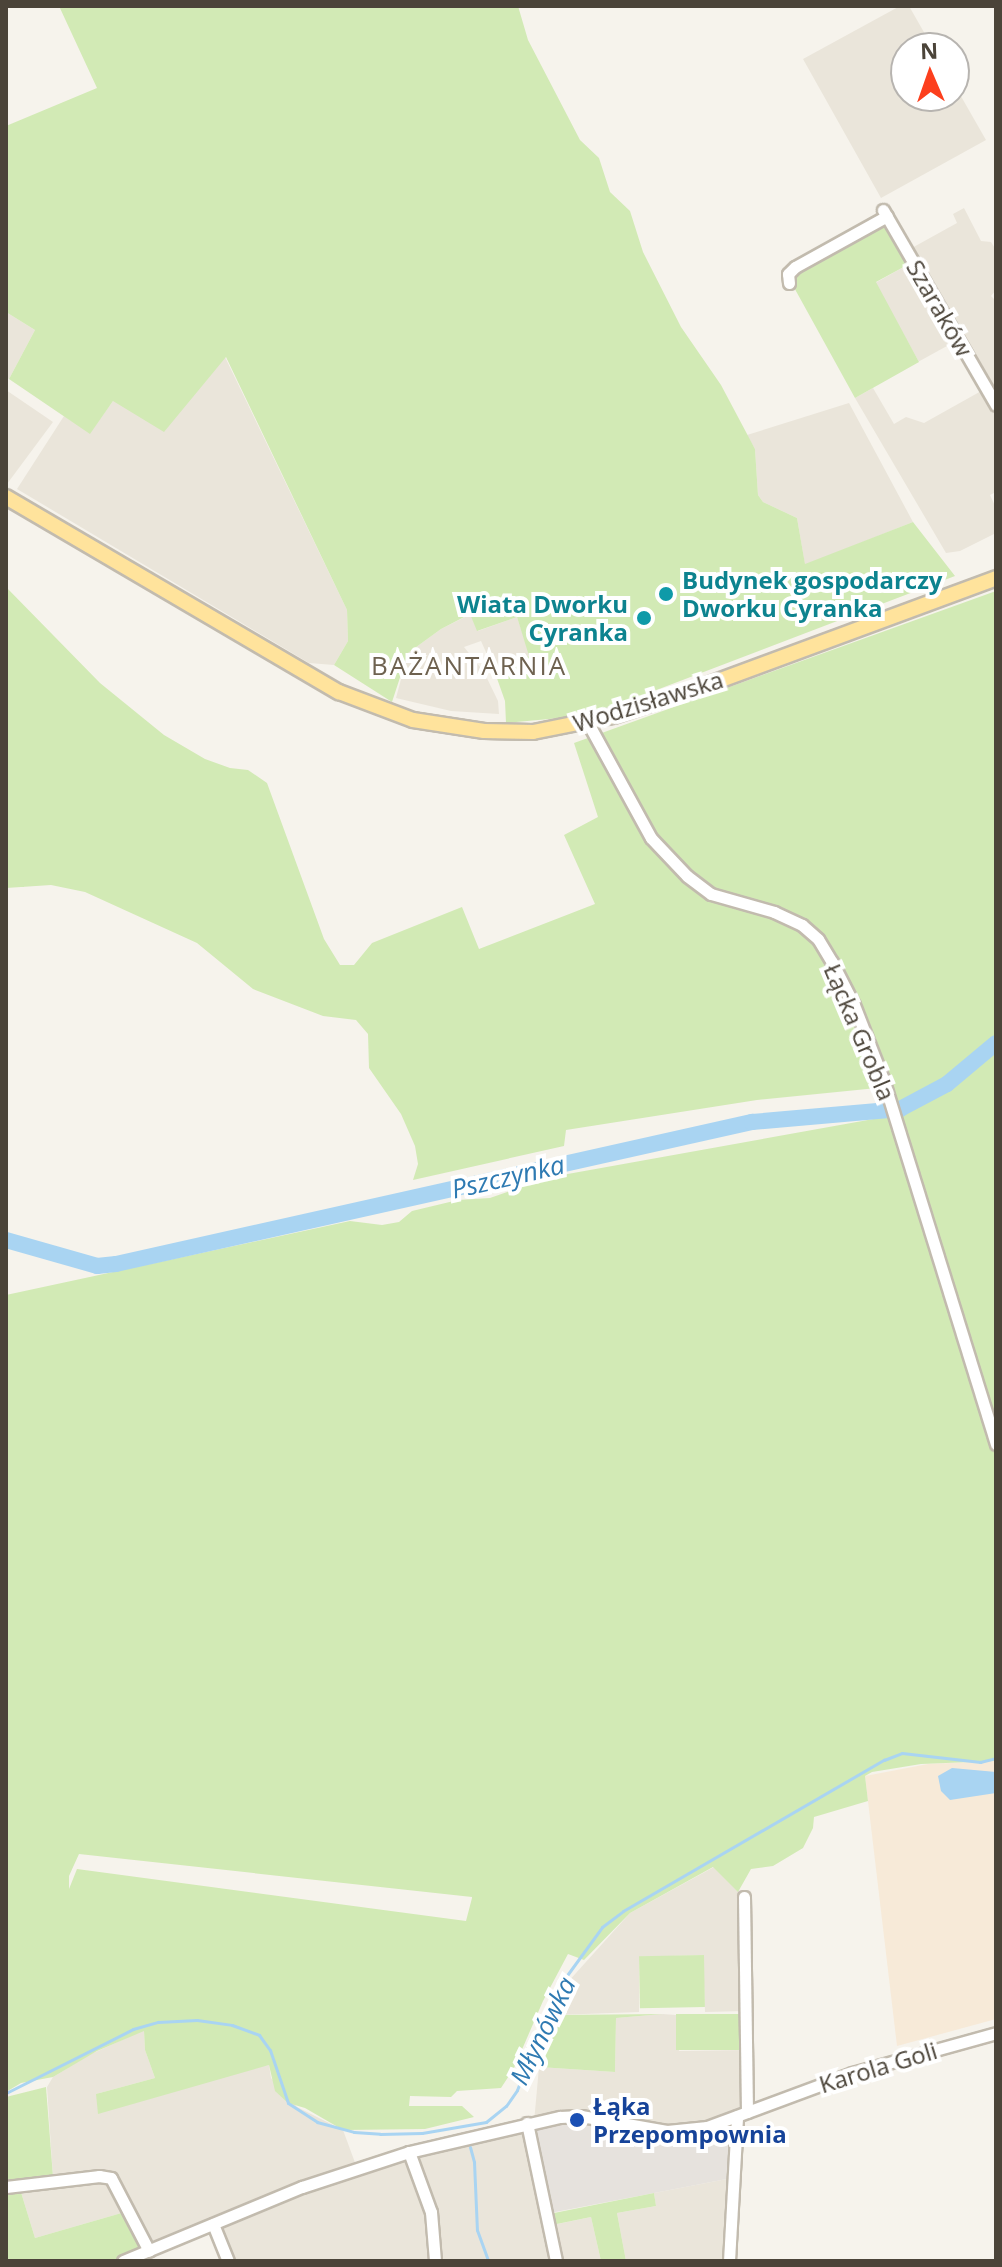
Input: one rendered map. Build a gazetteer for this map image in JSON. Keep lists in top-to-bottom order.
{
  "streets": {
    "main road": ["Wodzisławska"],
    "street": ["Szaraków", "Łącka Grobla", "Karola Goli"]
  },
  "crossings": [
    ["Wodzisławska", "Łącka Grobla"]
  ],
  "districts": ["BAŻANTARNIA"],
  "water": ["Pszczynka", "Młynówka"],
  "places": ["Budynek gospodarczy Dworku Cyranka", "Wiata Dworku Cyranka", "Łąka Przepompownia"],
  "north": "top"
}
